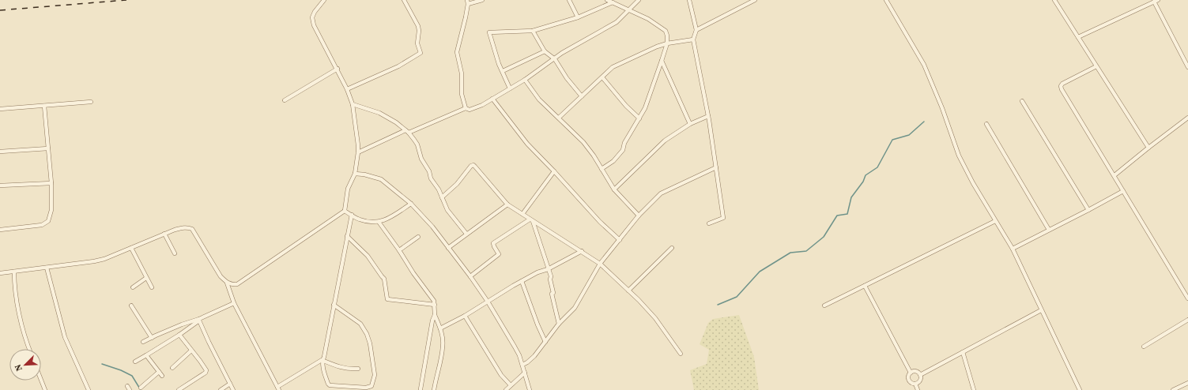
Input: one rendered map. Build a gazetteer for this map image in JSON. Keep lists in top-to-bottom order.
{
  "north": "bottom left"
}
